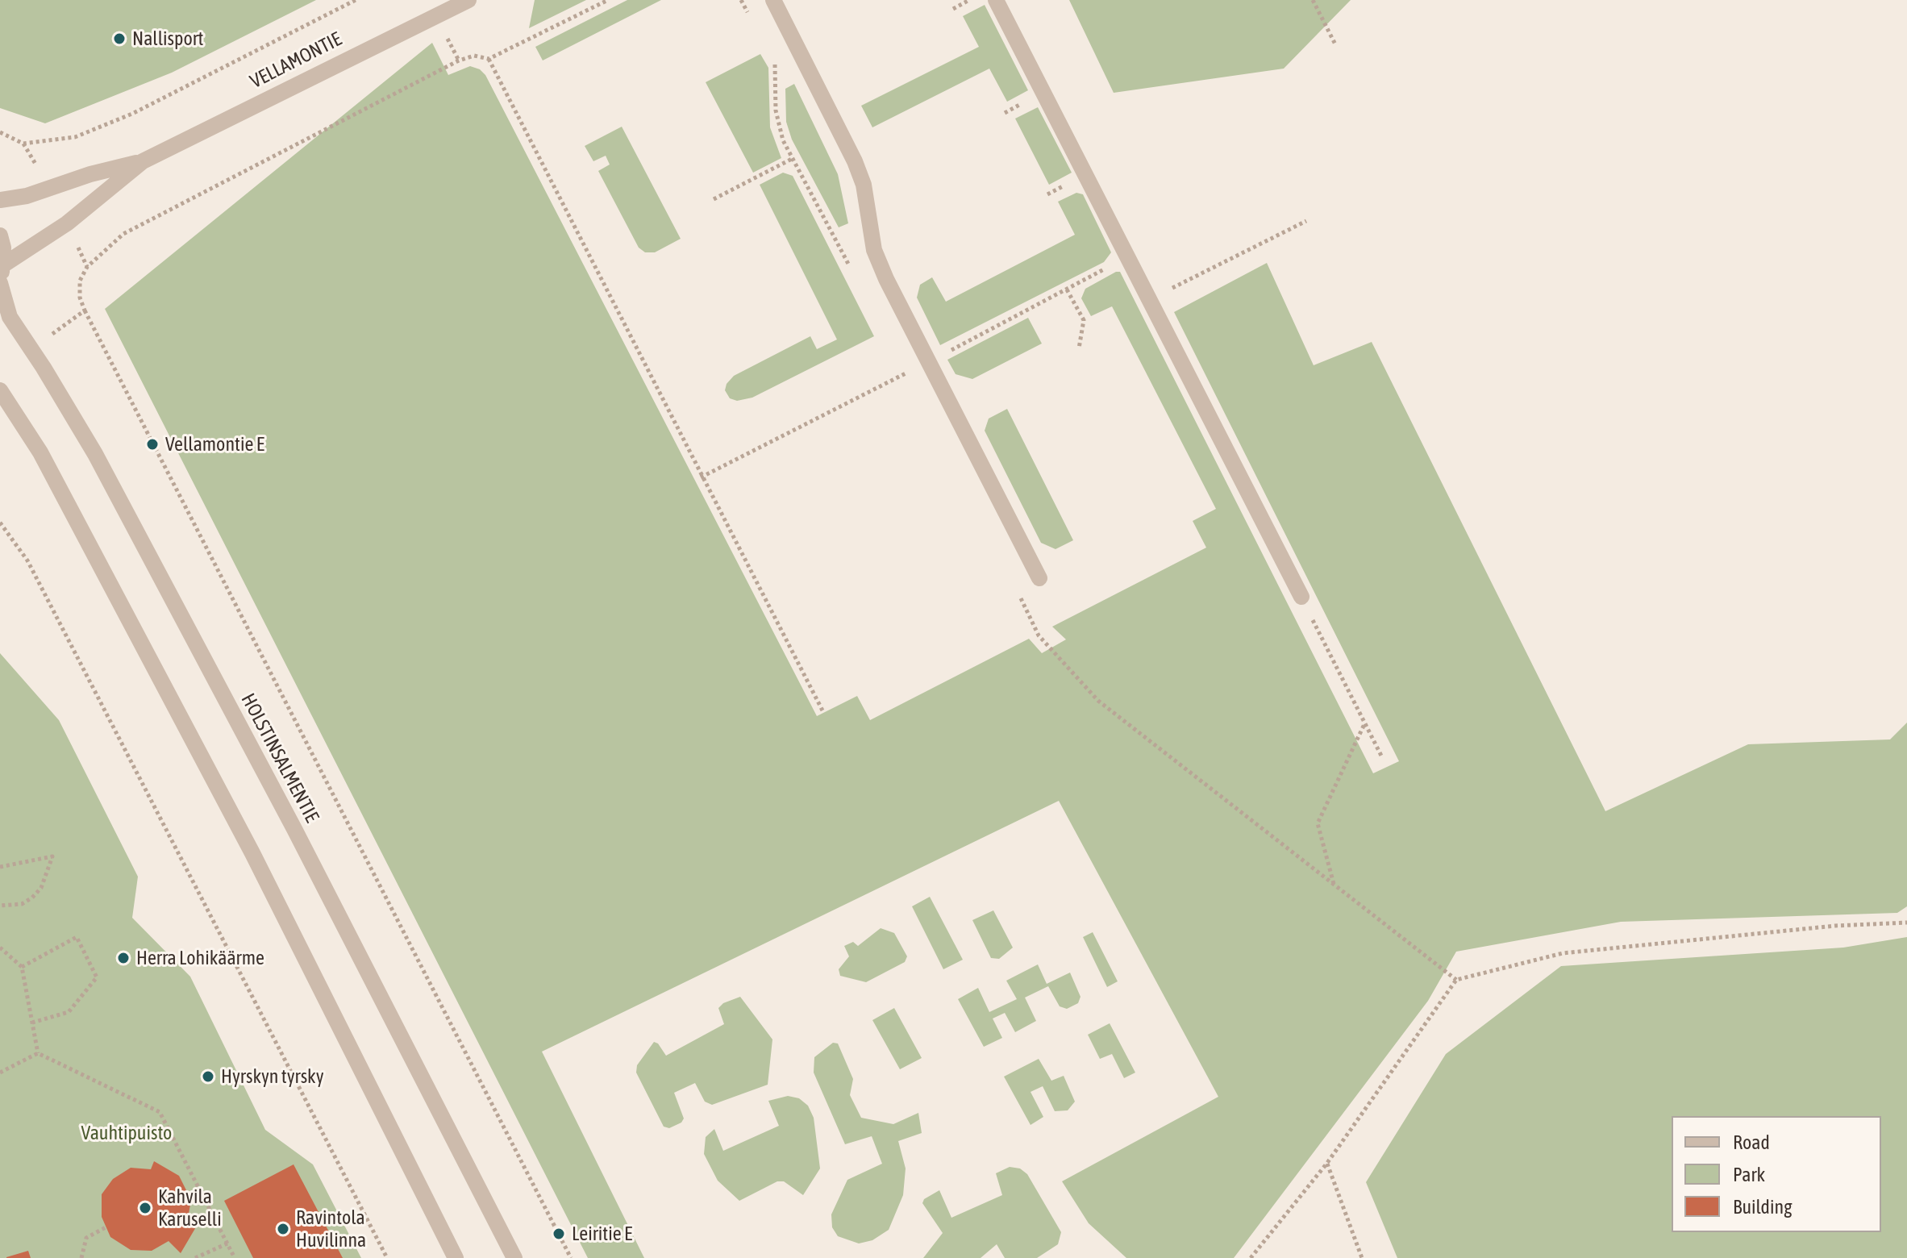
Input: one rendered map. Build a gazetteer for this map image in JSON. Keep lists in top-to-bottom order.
{
  "streets": {
    "street": ["VELLAMONTIE", "HOLSTINSALMENTIE"]
  },
  "crossings": [
    ["VELLAMONTIE", "HOLSTINSALMENTIE"]
  ],
  "parks": ["Vauhtipuisto"],
  "places": [
    "Nallisport",
    "Vellamontie E",
    "Herra Lohikäärme",
    "Hyrskyn tyrsky",
    "Kahvila Karuselli",
    "Ravintola Huvilinna",
    "Leiritie E"
  ],
  "legend": ["Road", "Park", "Building"]
}
